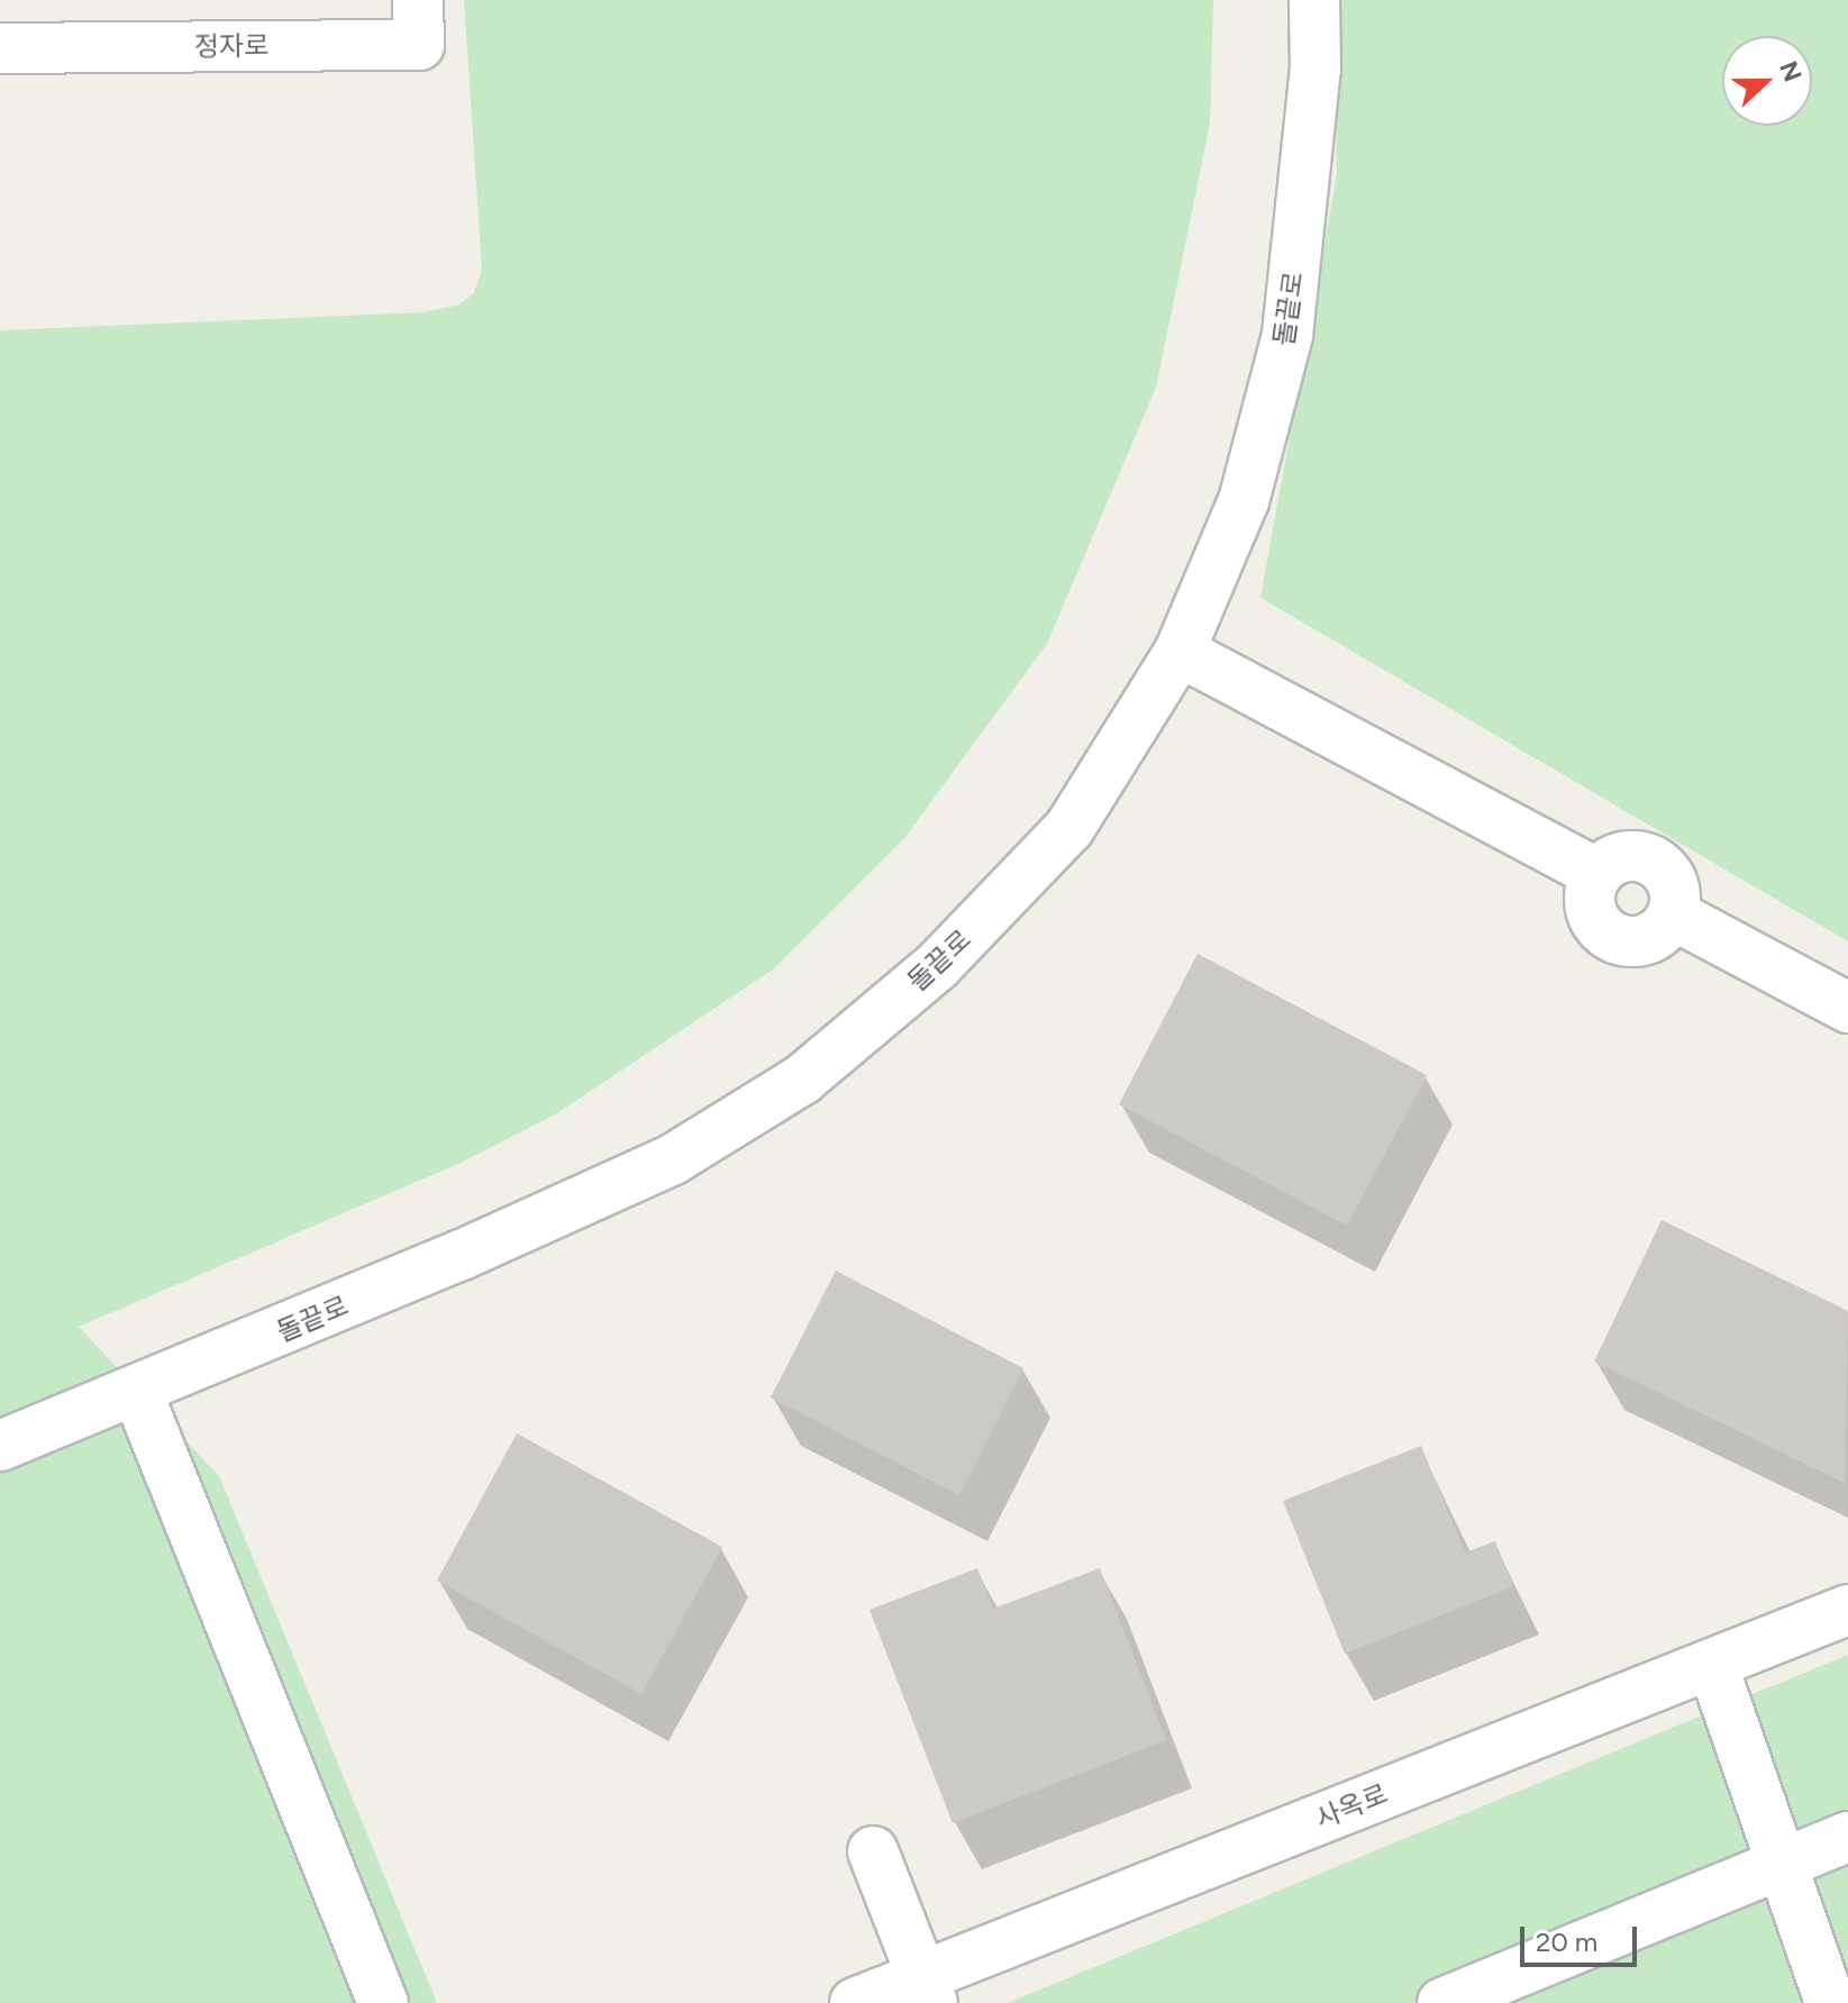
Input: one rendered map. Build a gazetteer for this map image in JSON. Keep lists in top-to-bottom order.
{
  "streets": {
    "street": ["정자로", "돌끝로", "사옥로"]
  },
  "scale_bar": "20 m",
  "north": "right"
}
